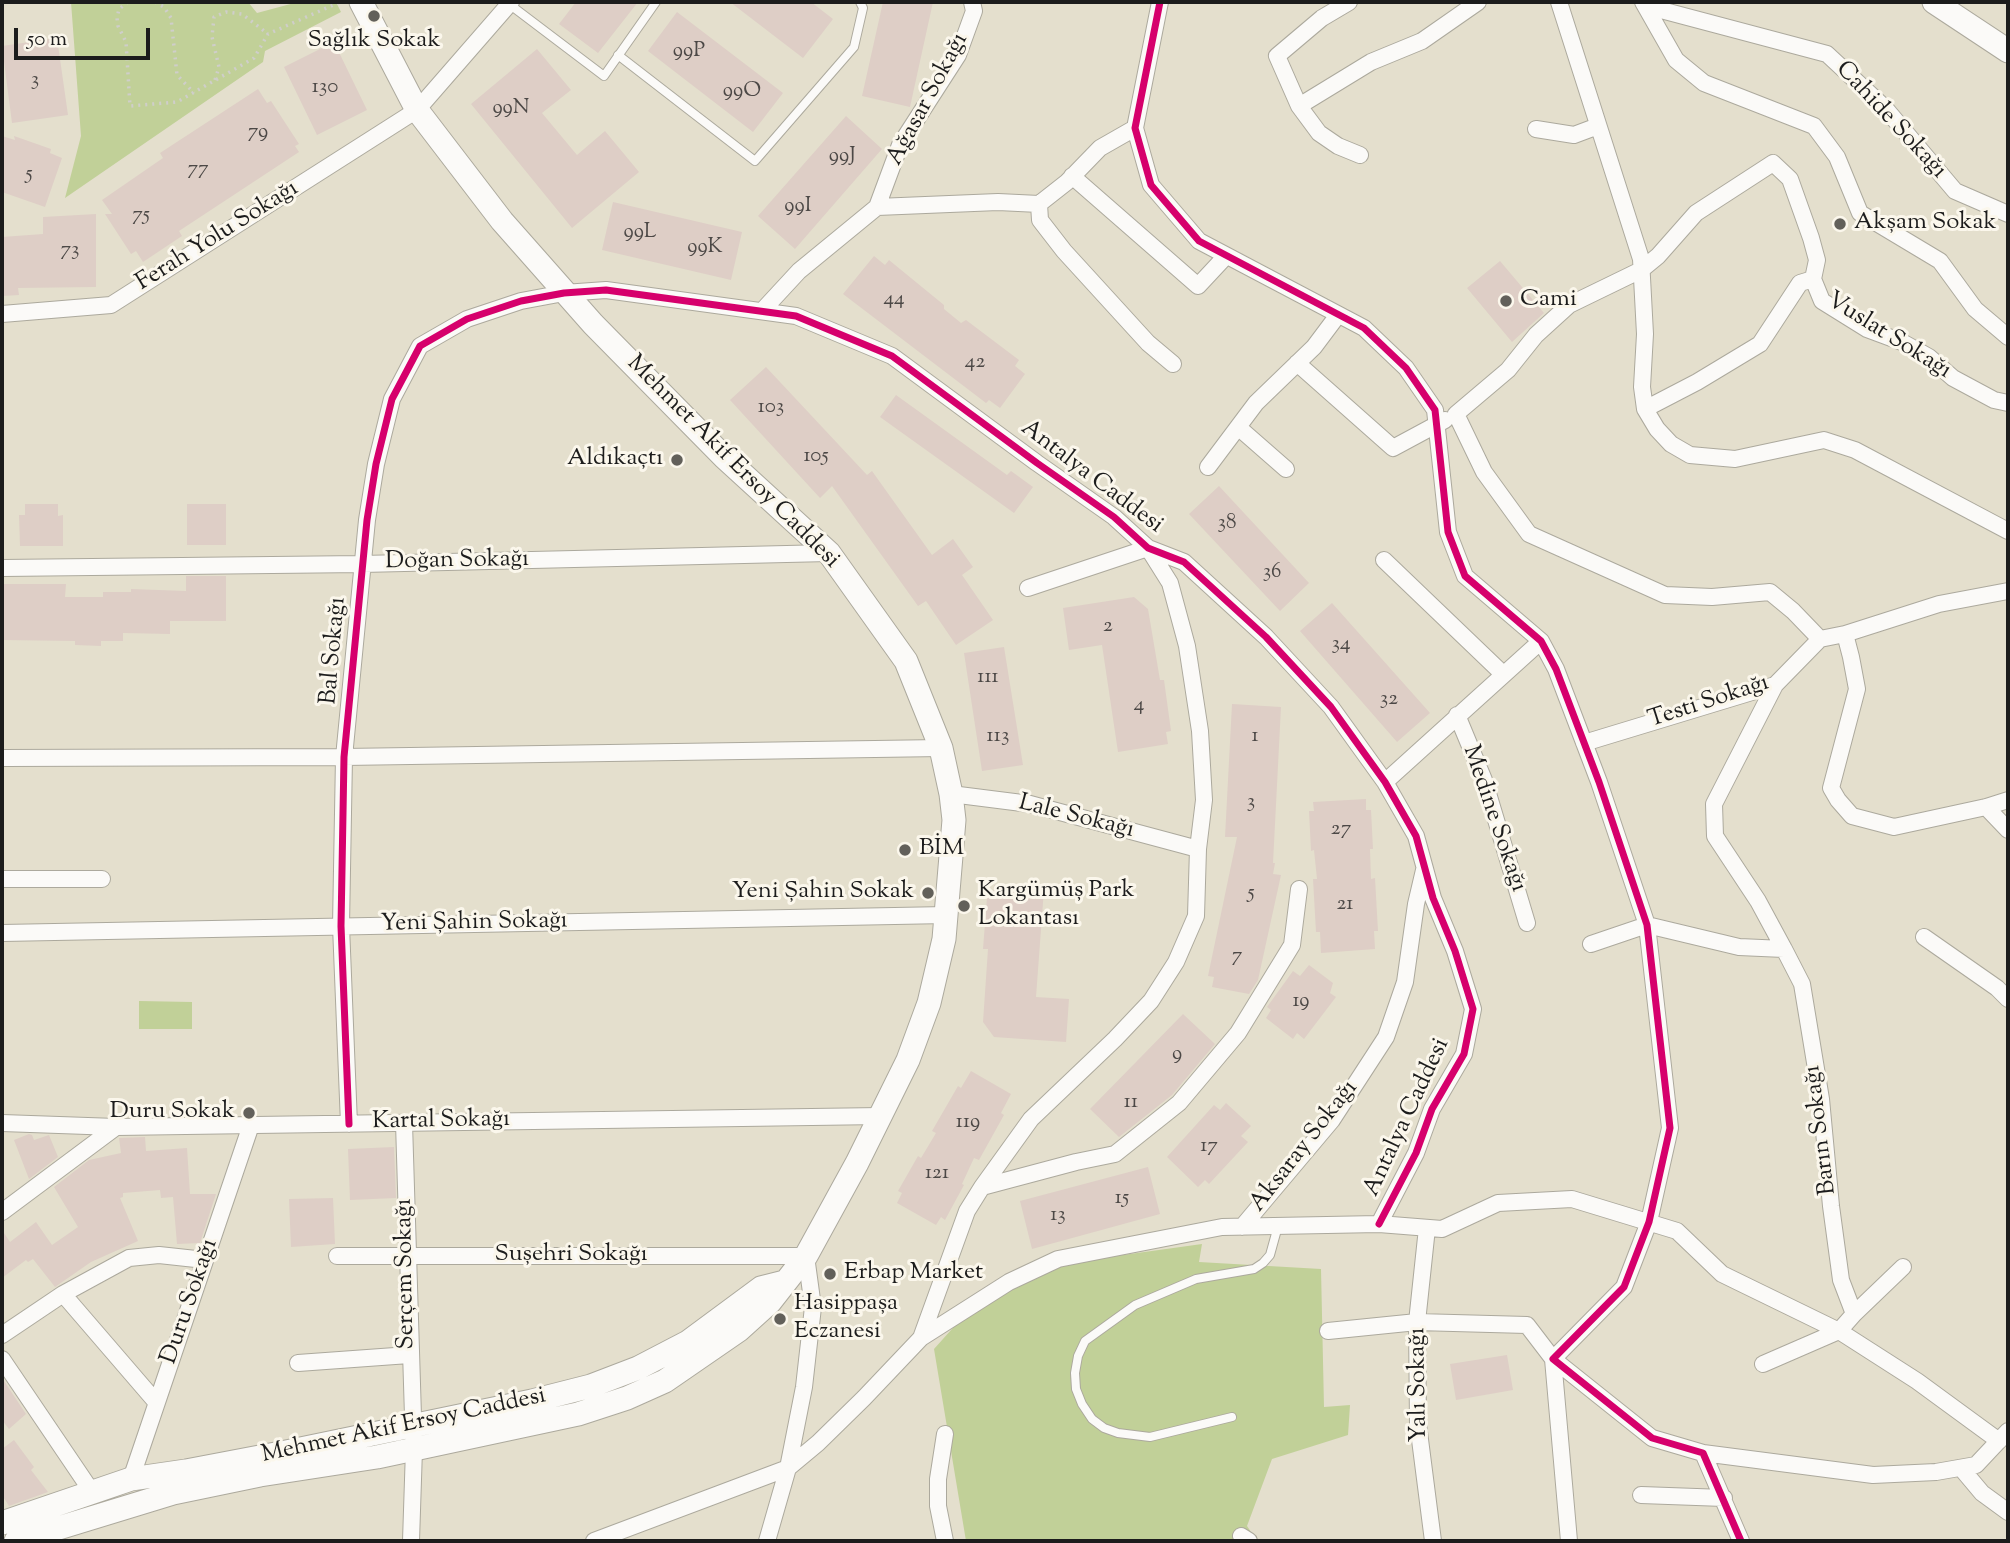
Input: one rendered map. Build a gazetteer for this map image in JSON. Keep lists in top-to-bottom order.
{
  "streets": {
    "main road": ["Mehmet Akif Ersoy Caddesi"],
    "street": [
      "Ağasar Sokağı",
      "Cahide Sokağı",
      "Ferah Yolu Sokağı",
      "Vuslat Sokağı",
      "Antalya Caddesi",
      "Doğan Sokağı",
      "Bal Sokağı",
      "Testi Sokağı",
      "Lale Sokağı",
      "Medine Sokağı",
      "Yeni Şahin Sokağı",
      "Kartal Sokağı",
      "Barın Sokağı",
      "Aksaray Sokağı",
      "Suşehri Sokağı",
      "Serçem Sokağı",
      "Duru Sokağı",
      "Yalı Sokağı"
    ]
  },
  "crossings": [
    ["Ferah Yolu Sokağı", "Mehmet Akif Ersoy Caddesi"],
    ["Mehmet Akif Ersoy Caddesi", "Antalya Caddesi"],
    ["Mehmet Akif Ersoy Caddesi", "Doğan Sokağı"],
    ["Mehmet Akif Ersoy Caddesi", "Bal Sokağı"],
    ["Mehmet Akif Ersoy Caddesi", "Lale Sokağı"],
    ["Mehmet Akif Ersoy Caddesi", "Yeni Şahin Sokağı"],
    ["Mehmet Akif Ersoy Caddesi", "Kartal Sokağı"],
    ["Mehmet Akif Ersoy Caddesi", "Suşehri Sokağı"],
    ["Mehmet Akif Ersoy Caddesi", "Serçem Sokağı"],
    ["Mehmet Akif Ersoy Caddesi", "Duru Sokağı"],
    ["Antalya Caddesi", "Bal Sokağı"],
    ["Antalya Caddesi", "Aksaray Sokağı"],
    ["Doğan Sokağı", "Bal Sokağı"],
    ["Bal Sokağı", "Yeni Şahin Sokağı"],
    ["Bal Sokağı", "Kartal Sokağı"],
    ["Testi Sokağı", "Barın Sokağı"],
    ["Kartal Sokağı", "Serçem Sokağı"],
    ["Kartal Sokağı", "Duru Sokağı"],
    ["Suşehri Sokağı", "Serçem Sokağı"]
  ],
  "places": [
    "Sağlık Sokak",
    "Akşam Sokak",
    "Cami",
    "Aldıkaçtı",
    "BİM",
    "Yeni Şahin Sokak",
    "Kargümüş Park Lokantası",
    "Duru Sokak",
    "Erbap Market",
    "Hasippaşa Eczanesi"
  ],
  "house_numbers": [
    "99P",
    "3",
    "130",
    "99O",
    "99N",
    "79",
    "99J",
    "77",
    "5",
    "99I",
    "75",
    "99L",
    "99K",
    "73",
    "44",
    "42",
    "103",
    "105",
    "38",
    "36",
    "2",
    "34",
    "111",
    "32",
    "4",
    "113",
    "1",
    "3",
    "27",
    "5",
    "21",
    "7",
    "19",
    "9",
    "11",
    "119",
    "17",
    "121",
    "15",
    "13"
  ],
  "scale_bar": "50 m"
}
